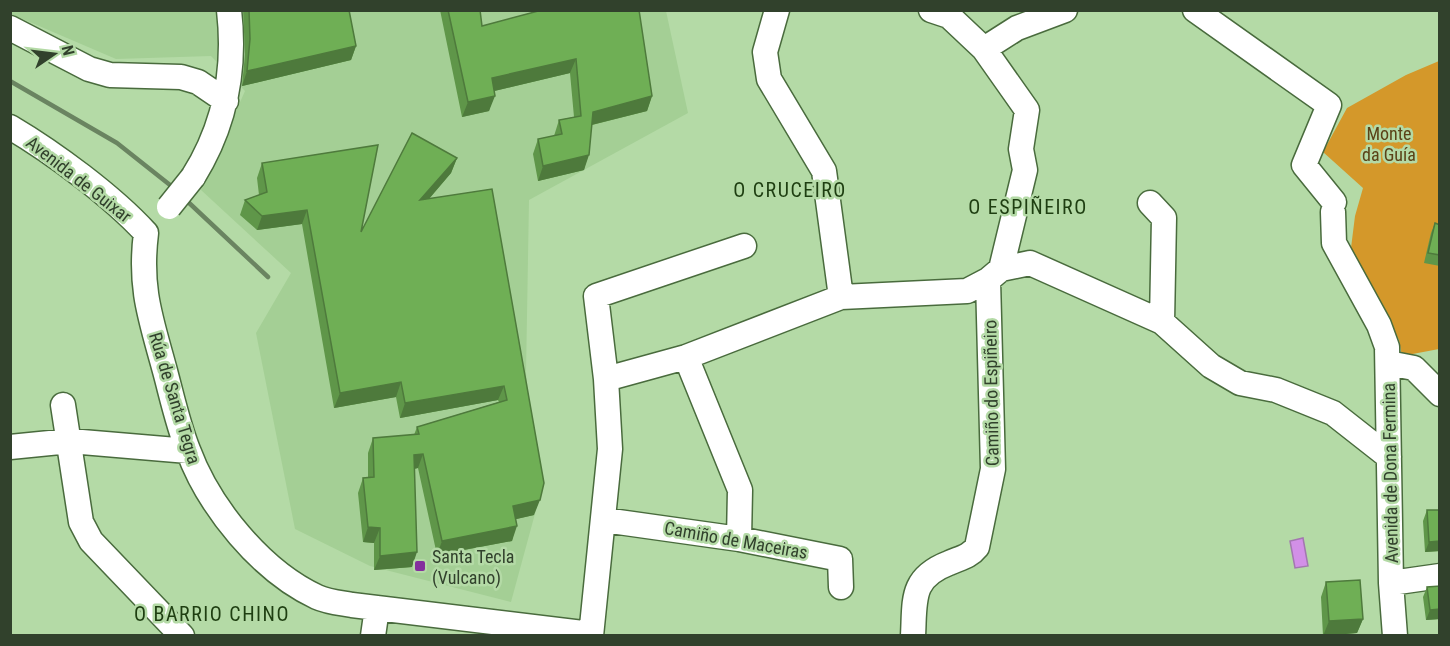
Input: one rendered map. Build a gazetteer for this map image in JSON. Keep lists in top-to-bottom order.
{
  "streets": {
    "street": [
      "Avenida de Guixar",
      "Camiño do Espiñeiro",
      "Rúa de Santa Tegra",
      "Avenida de Dona Fermina",
      "Camiño de Maceiras"
    ]
  },
  "crossings": [
    ["Avenida de Guixar", "Rúa de Santa Tegra"]
  ],
  "districts": ["O CRUCEIRO", "O ESPIÑEIRO", "O BARRIO CHINO"],
  "parks": ["Monte da Guía"],
  "places": {
    "transit": ["Santa Tecla (Vulcano)"]
  },
  "north": "right"
}
